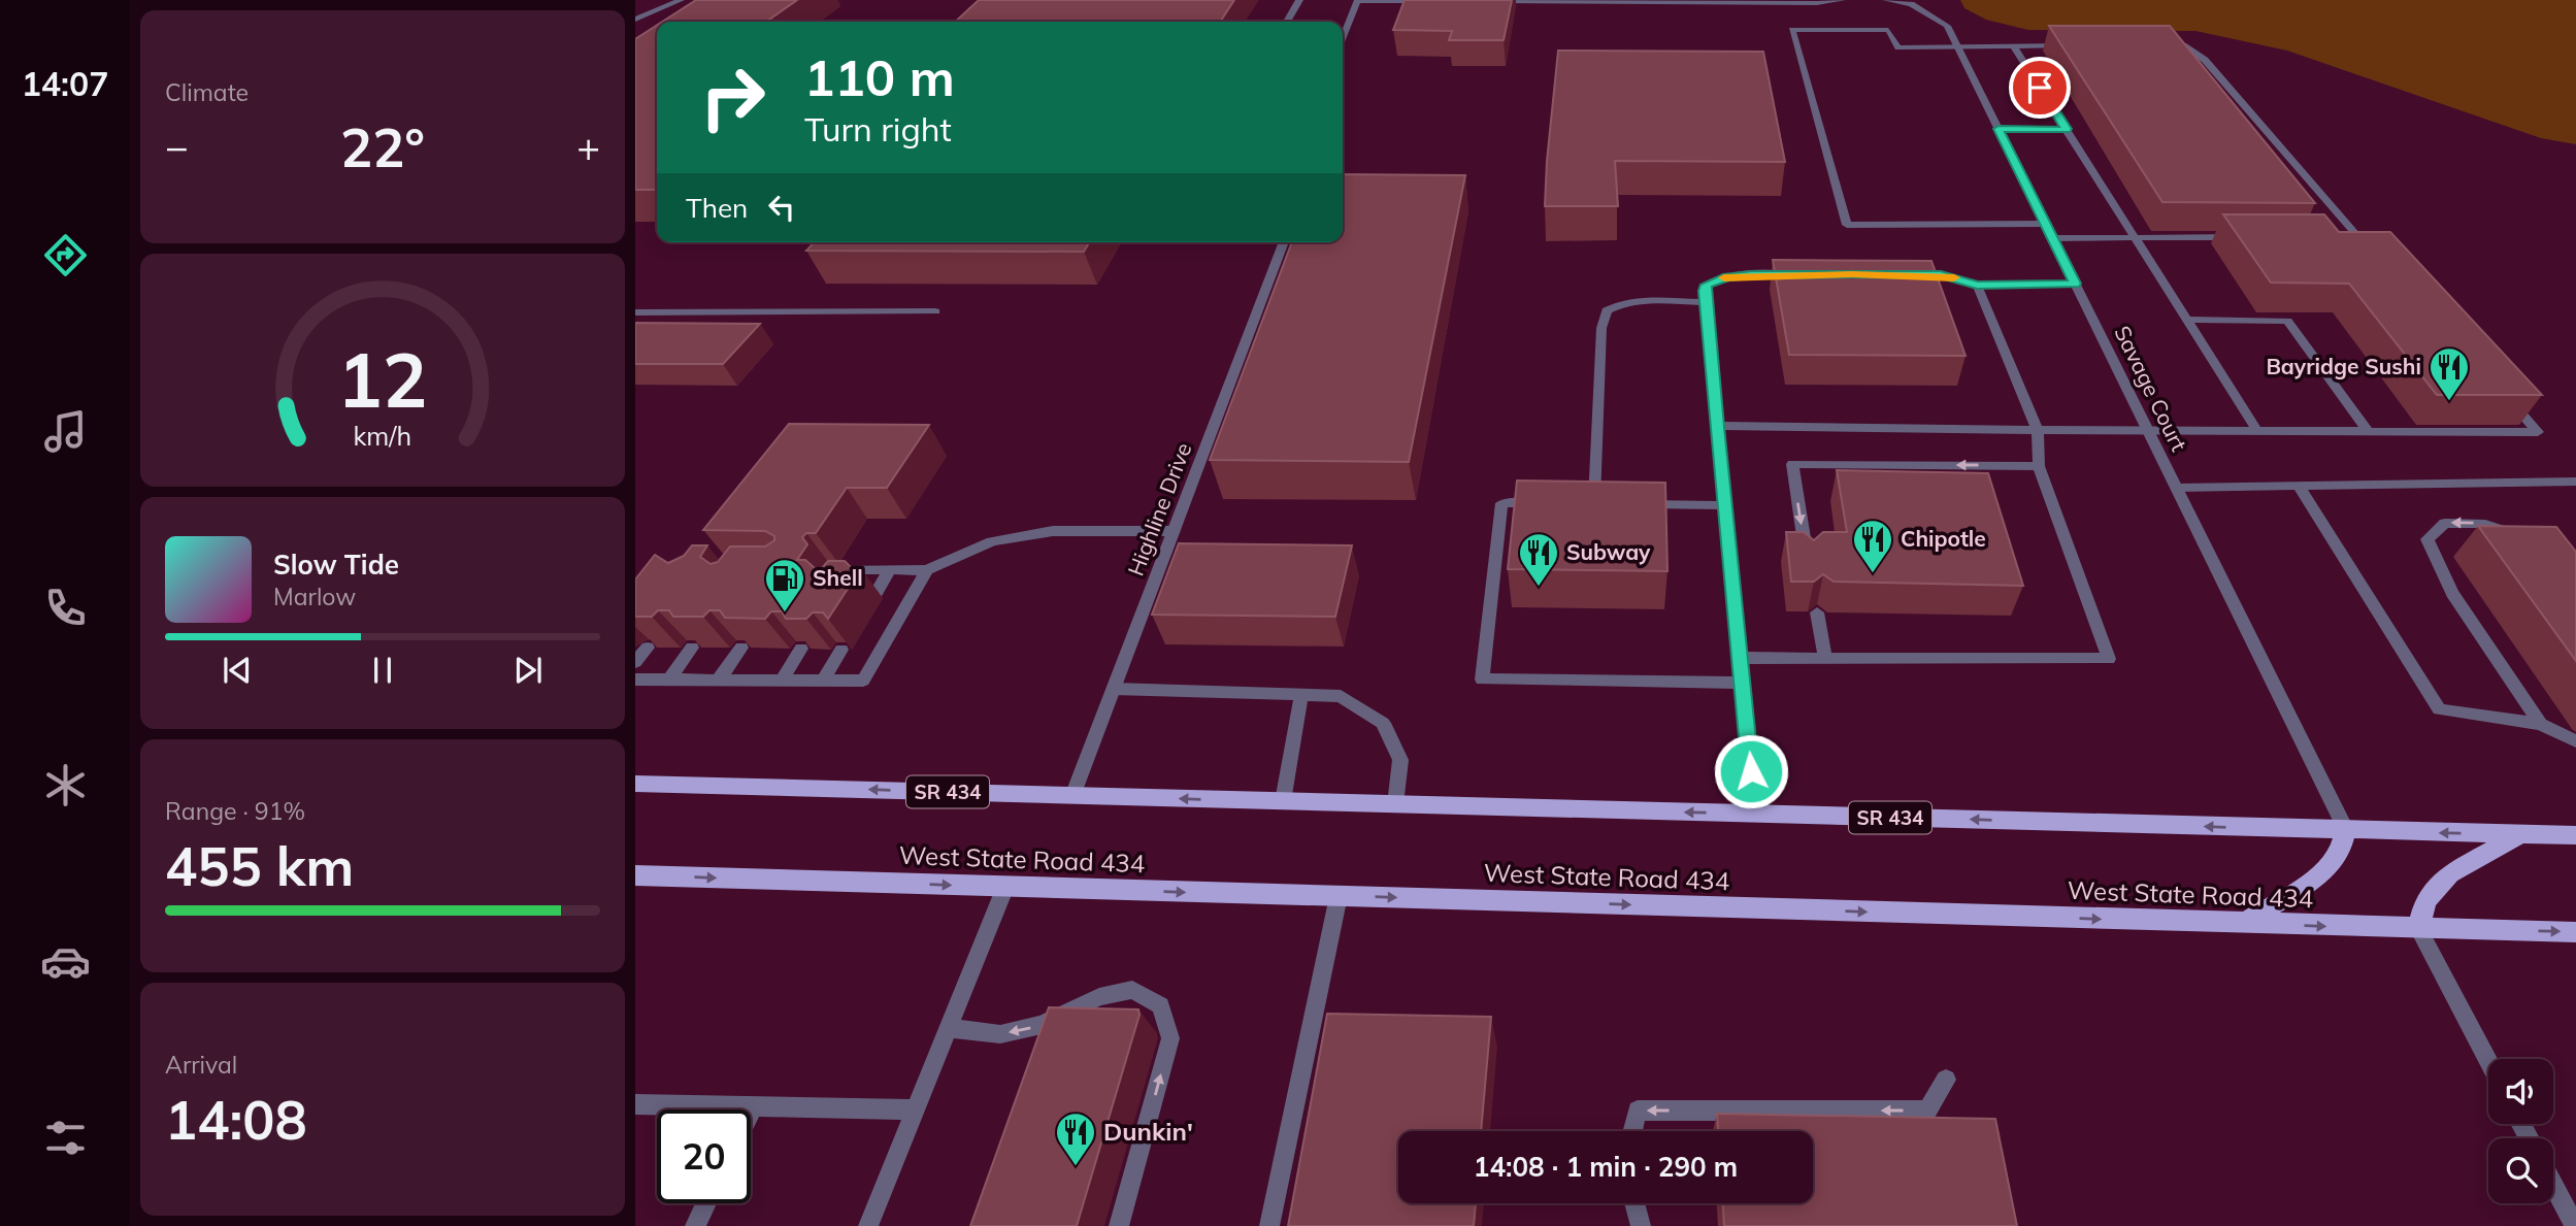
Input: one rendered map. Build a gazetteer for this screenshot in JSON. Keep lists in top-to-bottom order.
{
  "streets": {
    "main road": ["SR 434", "West State Road 434"],
    "street": ["Savage Court", "Highline Drive"]
  },
  "crossings": [
    ["Savage Court", "SR 434"],
    ["Highline Drive", "SR 434"]
  ],
  "places": {
    "restaurant": [
      "Bayridge Sushi",
      "Chipotle",
      "Subway",
      "Dunkin'"
    ],
    "fuel station": ["Shell"]
  },
  "page": {
    "tabs": "14:07",
    "tile": [
      "Climate",
      ["Range · 91%", "455 km"],
      ["Arrival", "14:08"]
    ],
    "turn": ["110 m", "Turn right"],
    "heat": ["−", "22°", "+"],
    "then": "Then",
    "song": ["Slow Tide", "Marlow"],
    "limit": "20",
    "trip": "14:08 · 1 min · 290 m",
    "gauge": ["12", "km/h"]
  }
}
